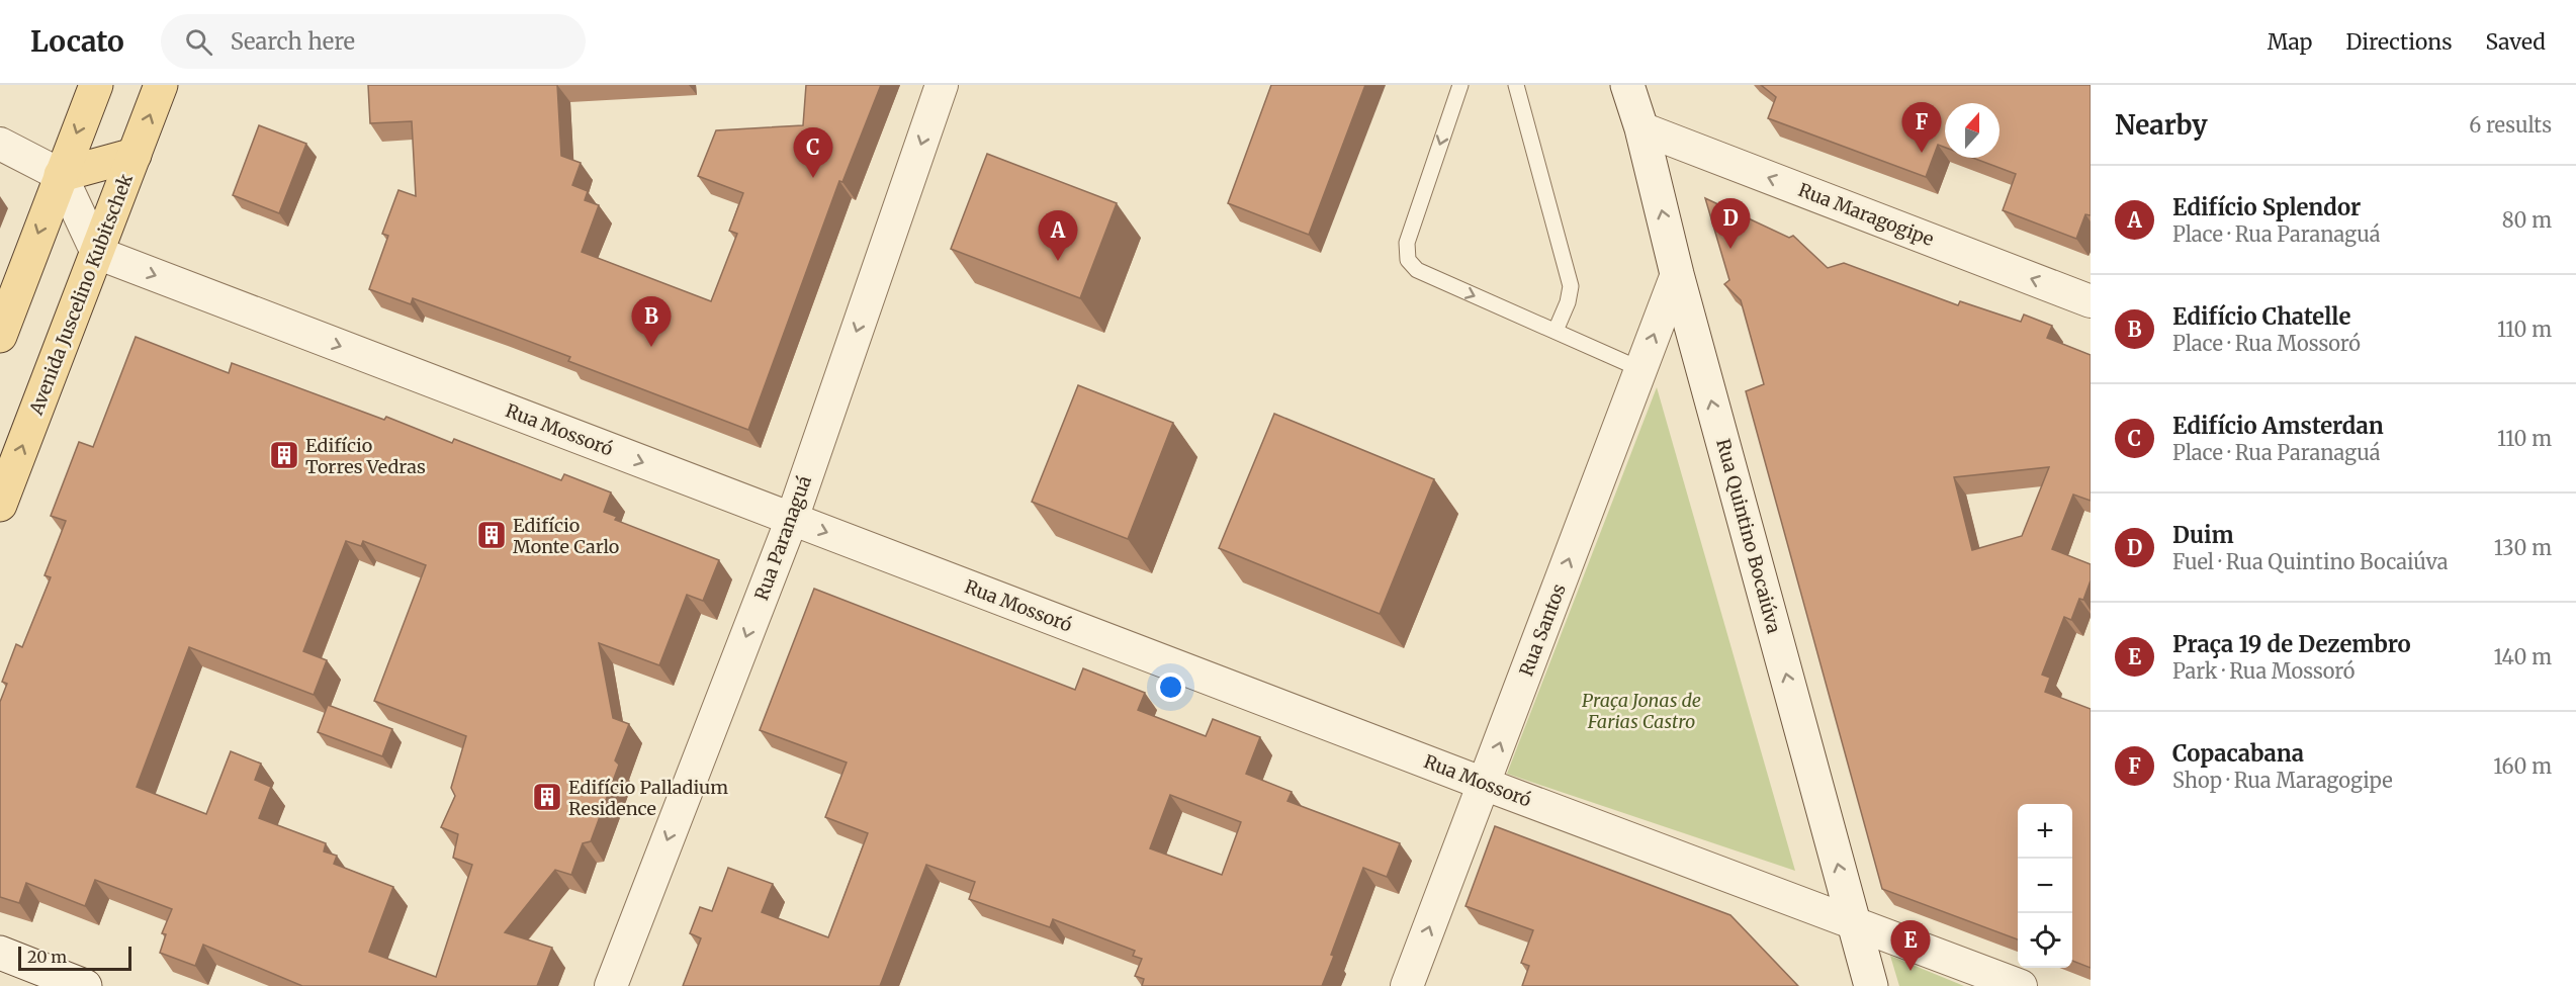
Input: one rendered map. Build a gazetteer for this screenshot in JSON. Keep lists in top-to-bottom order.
{
  "streets": {
    "main road": ["Avenida Juscelino Kubitschek"],
    "street": [
      "Rua Maragogipe",
      "Rua Mossoró",
      "Rua Quintino Bocaiúva",
      "Rua Paranaguá",
      "Rua Santos"
    ]
  },
  "crossings": [
    ["Rua Maragogipe", "Rua Quintino Bocaiúva"],
    ["Avenida Juscelino Kubitschek", "Rua Mossoró"],
    ["Rua Mossoró", "Rua Quintino Bocaiúva"],
    ["Rua Mossoró", "Rua Paranaguá"],
    ["Rua Mossoró", "Rua Santos"],
    ["Rua Quintino Bocaiúva", "Rua Santos"]
  ],
  "one_way": [
    "Rua Maragogipe",
    "Rua Mossoró",
    "Rua Quintino Bocaiúva",
    "Rua Paranaguá",
    "Rua Santos"
  ],
  "parks": ["Praça Jonas de Farias Castro"],
  "places": {
    "building": ["Edifício Torres Vedras", "Edifício Monte Carlo", "Edifício Palladium Residence"]
  },
  "scale_bar": "20 m",
  "north": "top",
  "page": {
    "header": "Locato",
    "search": "Search here",
    "nav": ["Map", "Directions", "Saved"],
    "heading": ["Nearby", "6 results"],
    "pins": [
      "F",
      "C",
      "D",
      "A",
      "B",
      "E"
    ],
    "list": [
      {
        "mark": "A",
        "name": "Edifício Splendor",
        "note": "Place · Rua Paranaguá",
        "value": "80 m"
      },
      {
        "mark": "B",
        "name": "Edifício Chatelle",
        "note": "Place · Rua Mossoró",
        "value": "110 m"
      },
      {
        "mark": "C",
        "name": "Edifício Amsterdan",
        "note": "Place · Rua Paranaguá",
        "value": "110 m"
      },
      {
        "mark": "D",
        "name": "Duim",
        "note": "Fuel · Rua Quintino Bocaiúva",
        "value": "130 m"
      },
      {
        "mark": "E",
        "name": "Praça 19 de Dezembro",
        "note": "Park · Rua Mossoró",
        "value": "140 m"
      },
      {
        "mark": "F",
        "name": "Copacabana",
        "note": "Shop · Rua Maragogipe",
        "value": "160 m"
      }
    ],
    "map_buttons": ["+", "−"],
    "scale": "20 m"
  }
}
